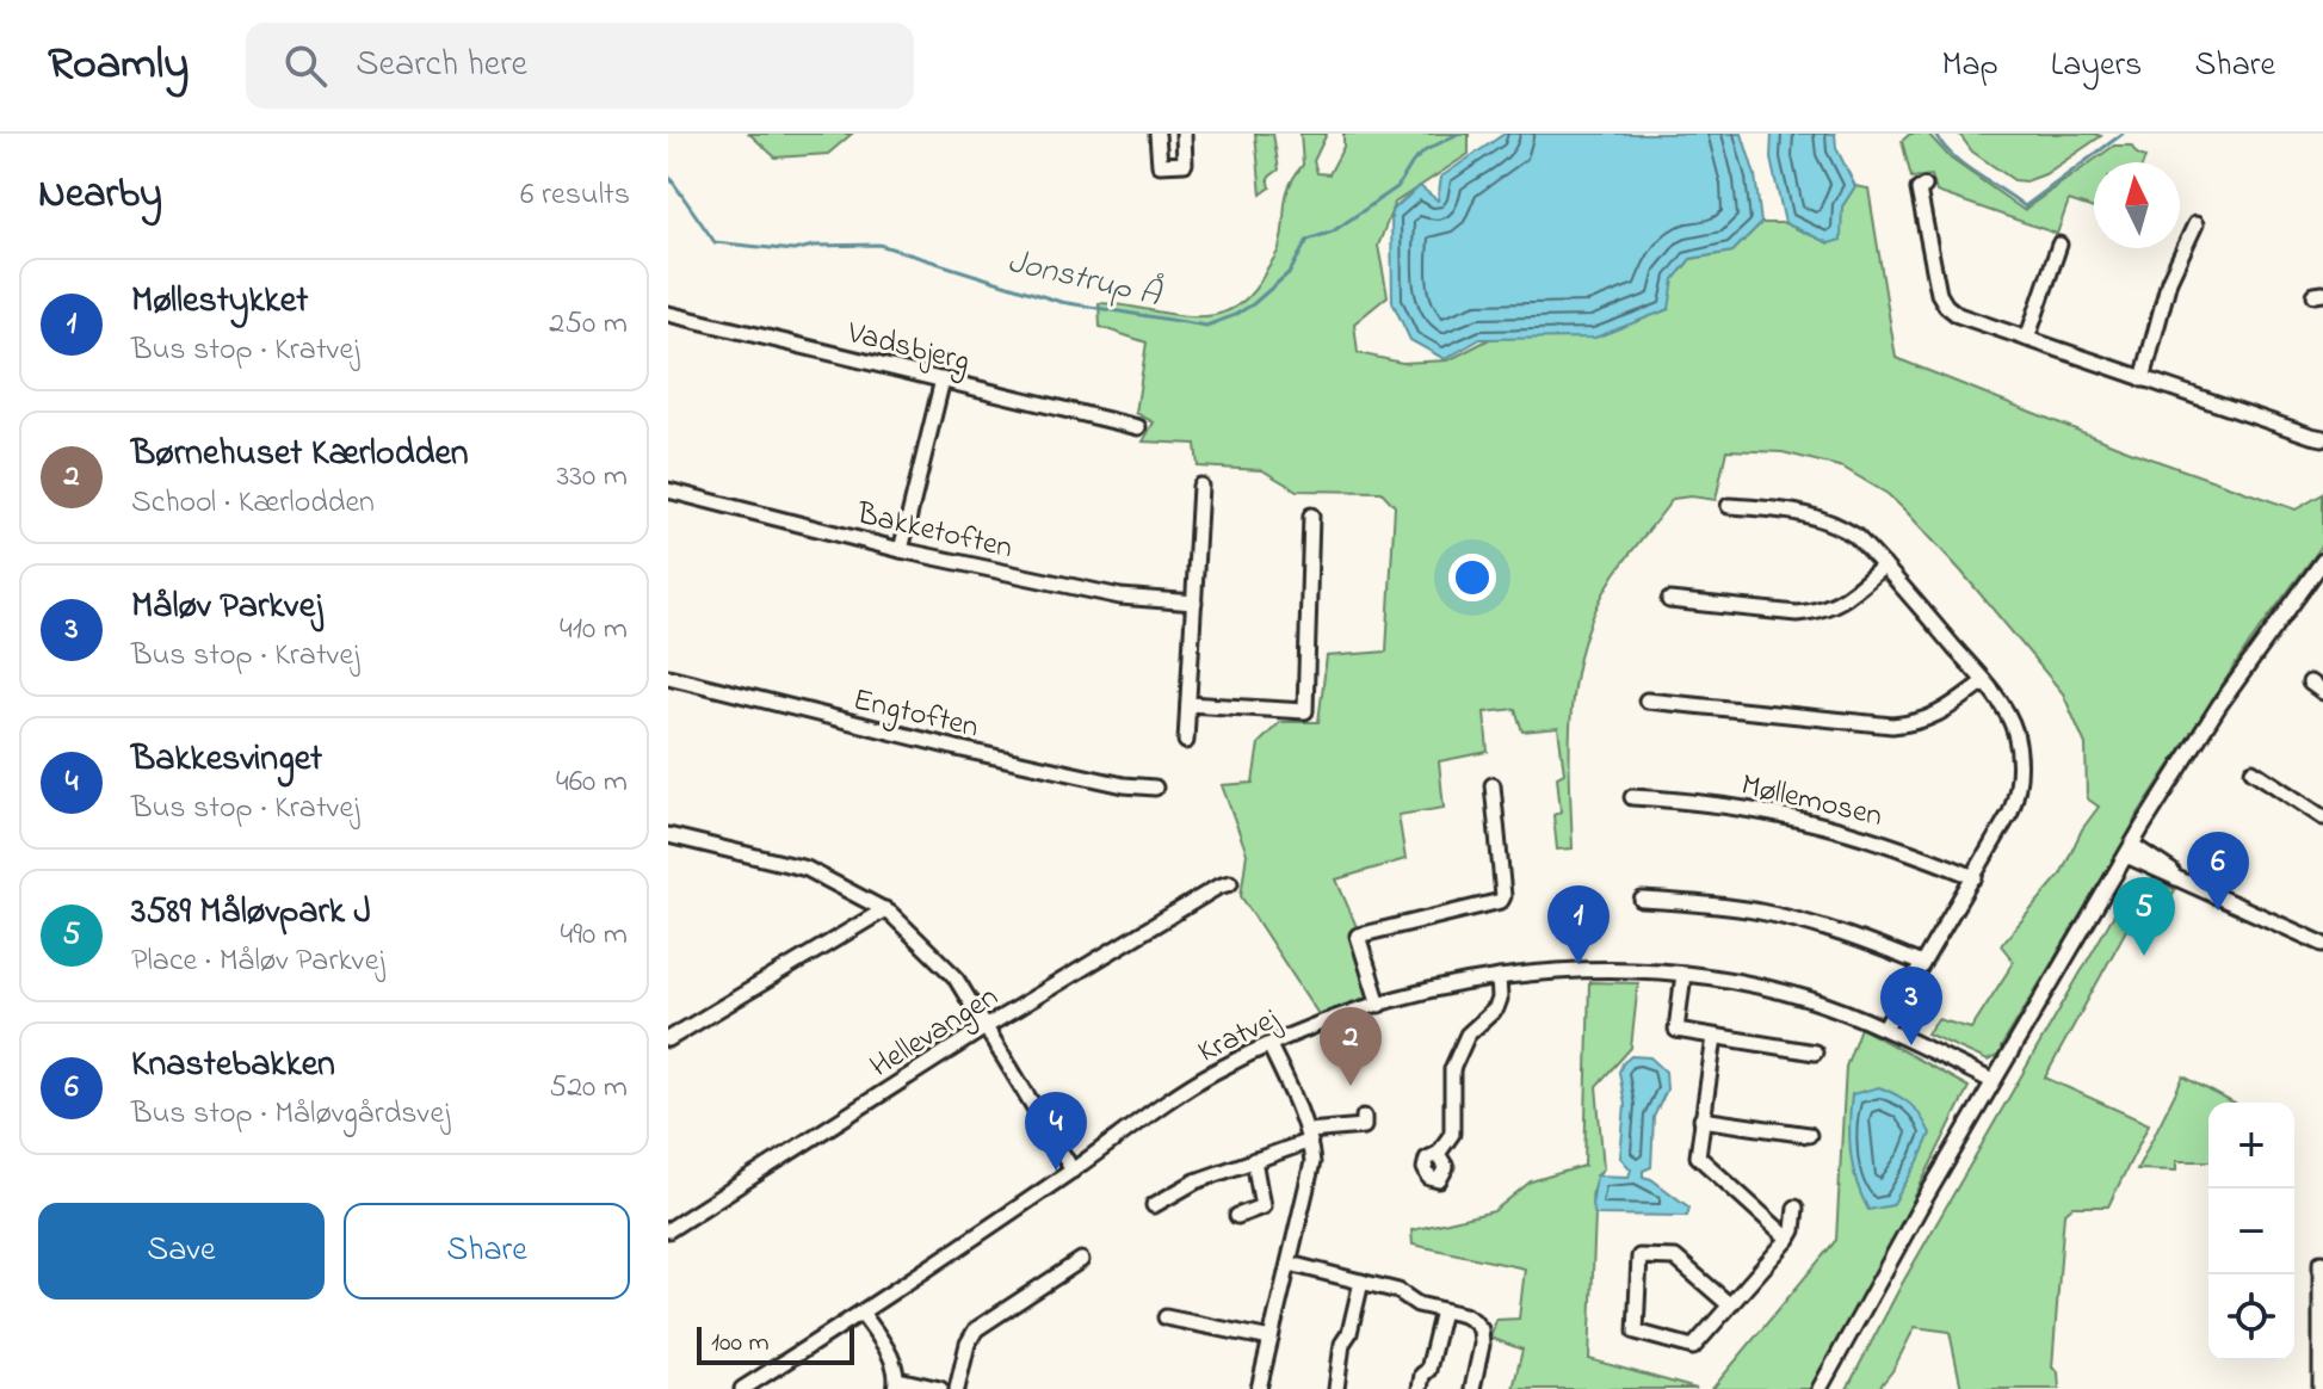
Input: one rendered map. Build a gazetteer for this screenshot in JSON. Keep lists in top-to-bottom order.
{
  "streets": {
    "street": [
      "Vadsbjerg",
      "Bakketoften",
      "Engtoften",
      "Møllemosen",
      "Hellevangen",
      "Kratvej"
    ]
  },
  "water": ["Jonstrup Å"],
  "scale_bar": "100 m",
  "north": "top",
  "page": {
    "header": "Roamly",
    "search": "Search here",
    "nav": ["Map", "Layers", "Share"],
    "heading": ["Nearby", "6 results"],
    "list": [
      {
        "mark": "1",
        "name": "Møllestykket",
        "note": "Bus stop · Kratvej",
        "value": "250 m"
      },
      {
        "mark": "2",
        "name": "Børnehuset Kærlodden",
        "note": "School · Kærlodden",
        "value": "330 m"
      },
      {
        "mark": "3",
        "name": "Måløv Parkvej",
        "note": "Bus stop · Kratvej",
        "value": "410 m"
      },
      {
        "mark": "4",
        "name": "Bakkesvinget",
        "note": "Bus stop · Kratvej",
        "value": "460 m"
      },
      {
        "mark": "5",
        "name": "3589 Måløvpark J",
        "note": "Place · Måløv Parkvej",
        "value": "490 m"
      },
      {
        "mark": "6",
        "name": "Knastebakken",
        "note": "Bus stop · Måløvgårdsvej",
        "value": "520 m"
      }
    ],
    "pins": [
      "6",
      "5",
      "1",
      "3",
      "2",
      "4"
    ],
    "map_buttons": ["+", "−"],
    "buttons": ["Save", "Share"],
    "scale": "100 m"
  }
}
